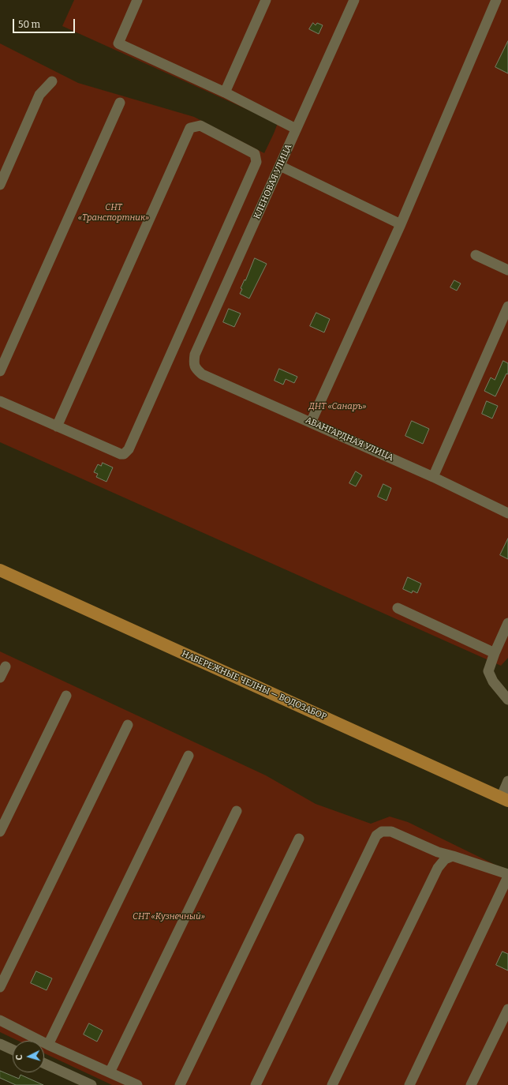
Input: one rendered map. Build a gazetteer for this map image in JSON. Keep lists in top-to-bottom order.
{
  "streets": {
    "main road": ["НАБЕРЕЖНЫЕ ЧЕЛНЫ — ВОДОЗАБОР"],
    "street": ["КЛЕНОВАЯ УЛИЦА", "АВАНГАРДНАЯ УЛИЦА"]
  },
  "crossings": [
    ["КЛЕНОВАЯ УЛИЦА", "АВАНГАРДНАЯ УЛИЦА"]
  ],
  "parks": ["СНТ «Транспортник»", "ДНТ «Санаръ»", "СНТ «Кузнечный»"],
  "scale_bar": "50 m",
  "north": "left"
}
